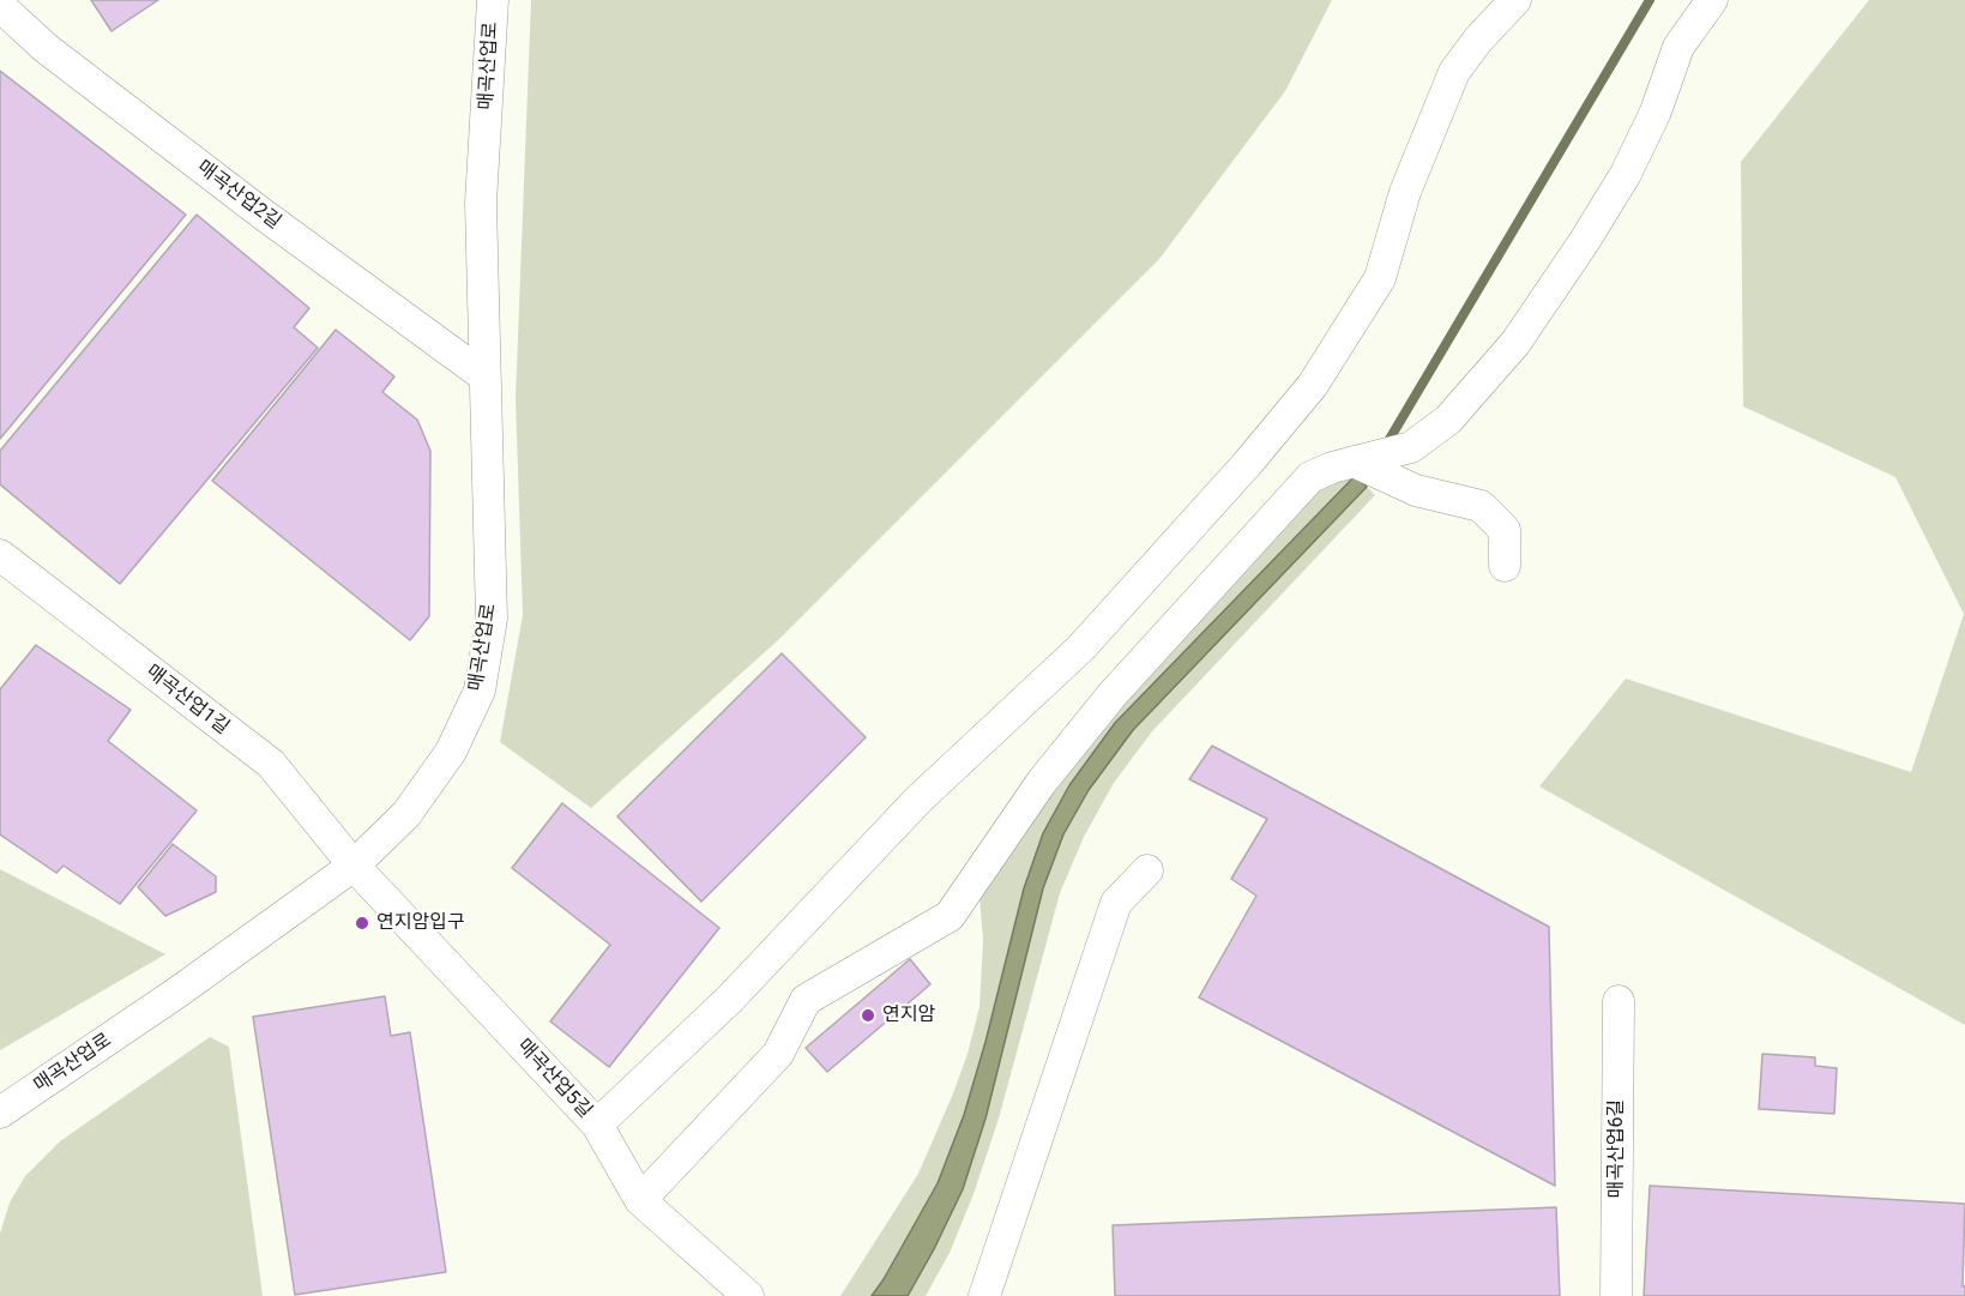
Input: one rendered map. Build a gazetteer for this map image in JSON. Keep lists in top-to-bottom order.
{
  "streets": {
    "street": [
      "매곡산업로",
      "매곡산업2길",
      "매곡산업1길",
      "매곡산업5길",
      "매곡산업6길"
    ]
  },
  "crossings": [
    ["매곡산업로", "매곡산업2길"],
    ["매곡산업로", "매곡산업1길"],
    ["매곡산업로", "매곡산업5길"],
    ["매곡산업1길", "매곡산업5길"]
  ],
  "places": ["연지암입구", "연지암"]
}
